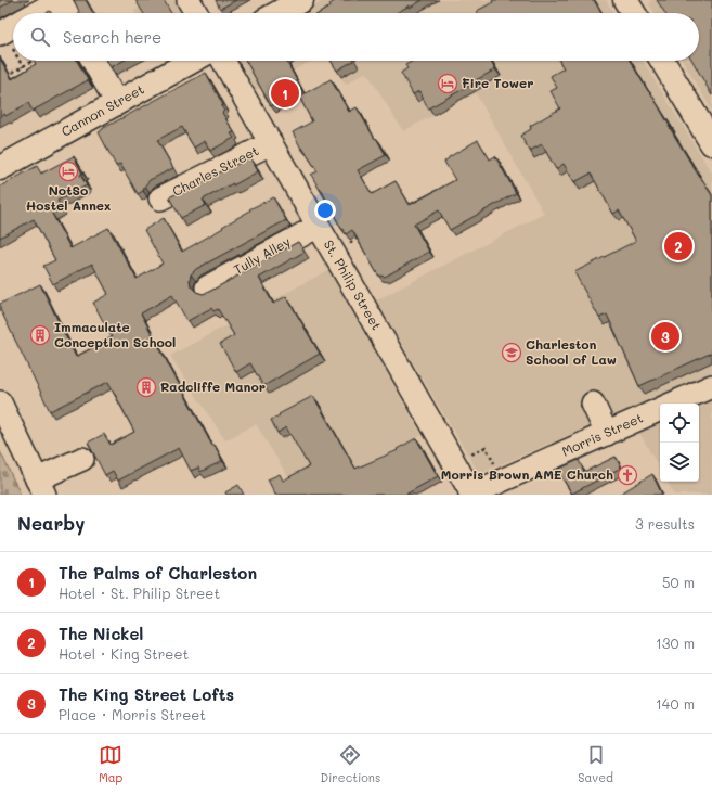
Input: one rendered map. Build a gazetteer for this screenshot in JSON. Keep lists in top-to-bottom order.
{
  "streets": {
    "main road": ["Cannon Street"],
    "street": [
      "Charles Street",
      "Tully Alley",
      "St. Philip Street",
      "Morris Street"
    ]
  },
  "crossings": [
    ["Charles Street", "St. Philip Street"],
    ["Tully Alley", "St. Philip Street"],
    ["St. Philip Street", "Morris Street"]
  ],
  "places": {
    "hotel": ["Fire Tower", "NotSo Hostel Annex"],
    "building": ["Immaculate Conception School", "Radcliffe Manor"],
    "school or university": ["Charleston School of Law"],
    "church": ["Morris Brown AME Church"]
  },
  "page": {
    "search": "Search here",
    "pins": ["1", "2", "3"],
    "heading": ["Nearby", "3 results"],
    "list": [
      {
        "mark": "1",
        "name": "The Palms of Charleston",
        "note": "Hotel · St. Philip Street",
        "value": "50 m"
      },
      {
        "mark": "2",
        "name": "The Nickel",
        "note": "Hotel · King Street",
        "value": "130 m"
      },
      {
        "mark": "3",
        "name": "The King Street Lofts",
        "note": "Place · Morris Street",
        "value": "140 m"
      }
    ],
    "nav": ["Map", "Directions", "Saved"]
  }
}
